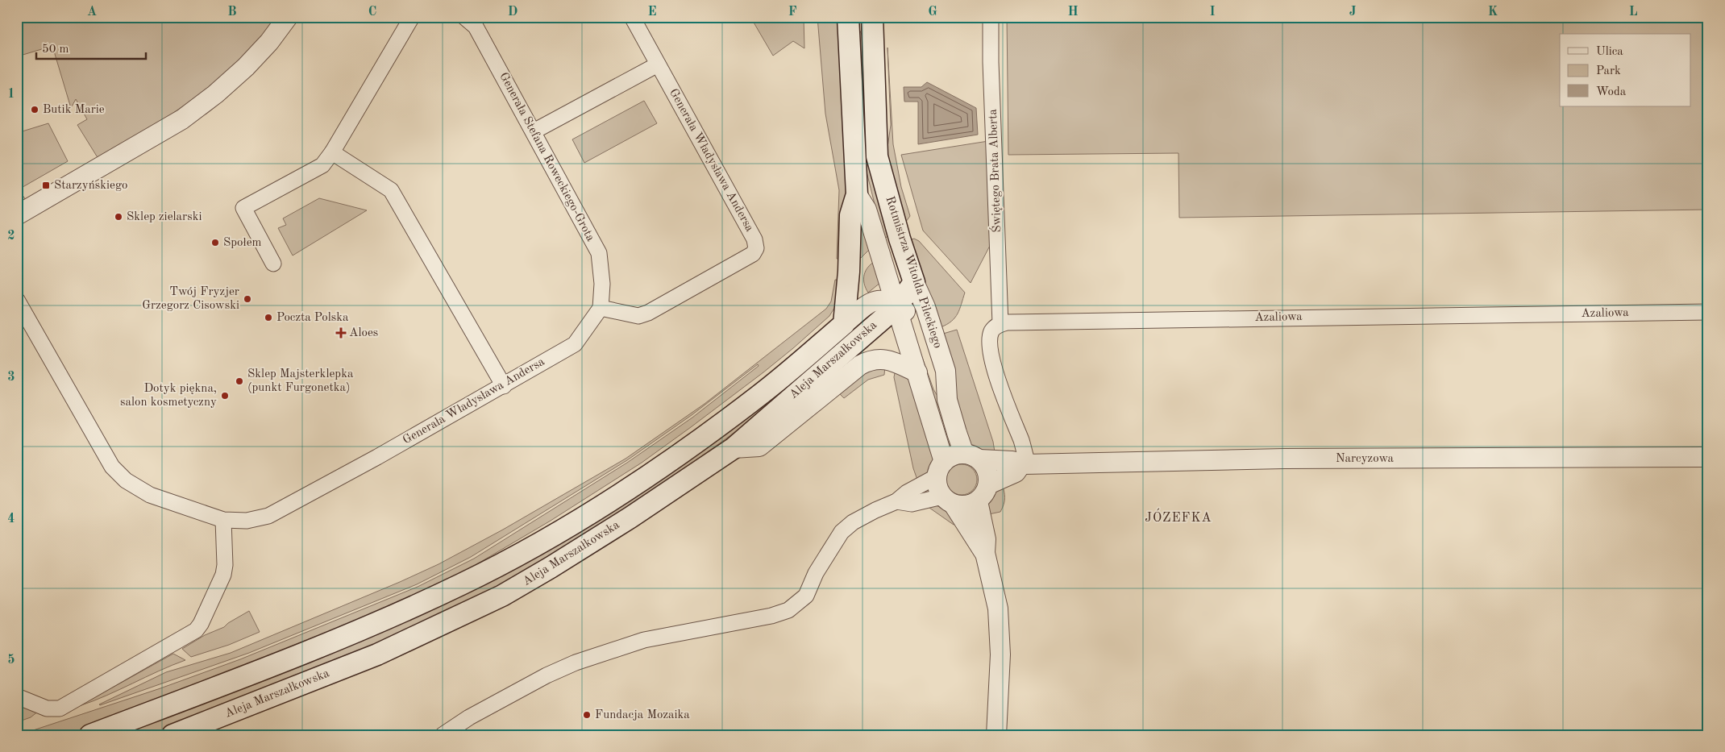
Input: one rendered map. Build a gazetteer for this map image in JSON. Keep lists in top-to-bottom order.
{
  "streets": {
    "main road": ["Rotmistrza Witolda Pileckiego", "Aleja Marszałkowska"],
    "street": [
      "Generała Stefana Roweckiego-Grota",
      "Generała Władysława Andersa",
      "Świętego Brata Alberta",
      "Azaliowa",
      "Narcyzowa"
    ]
  },
  "crossings": [
    ["Generała Stefana Roweckiego-Grota", "Generała Władysława Andersa"],
    ["Świętego Brata Alberta", "Azaliowa"],
    ["Rotmistrza Witolda Pileckiego", "Aleja Marszałkowska"],
    ["Rotmistrza Witolda Pileckiego", "Narcyzowa"]
  ],
  "districts": ["JÓZEFKA"],
  "places": {
    "other": [
      "Butik Marie",
      "Sklep zielarski",
      "Społem",
      "Twój Fryzjer Grzegorz Cisowski",
      "Poczta Polska",
      "Sklep Majsterklepka (punkt Furgonetka)",
      "Dotyk piękna, salon kosmetyczny",
      "Fundacja Mozaika"
    ],
    "transit": ["Starzyńskiego"],
    "health": ["Aloes"]
  },
  "legend": ["Ulica", "Park", "Woda"],
  "scale_bar": "50 m",
  "grid": {
    "columns": [
      "A",
      "B",
      "C",
      "D",
      "E",
      "F",
      "G",
      "H",
      "I",
      "J",
      "K",
      "L"
    ],
    "rows": [
      "1",
      "2",
      "3",
      "4",
      "5"
    ]
  }
}
